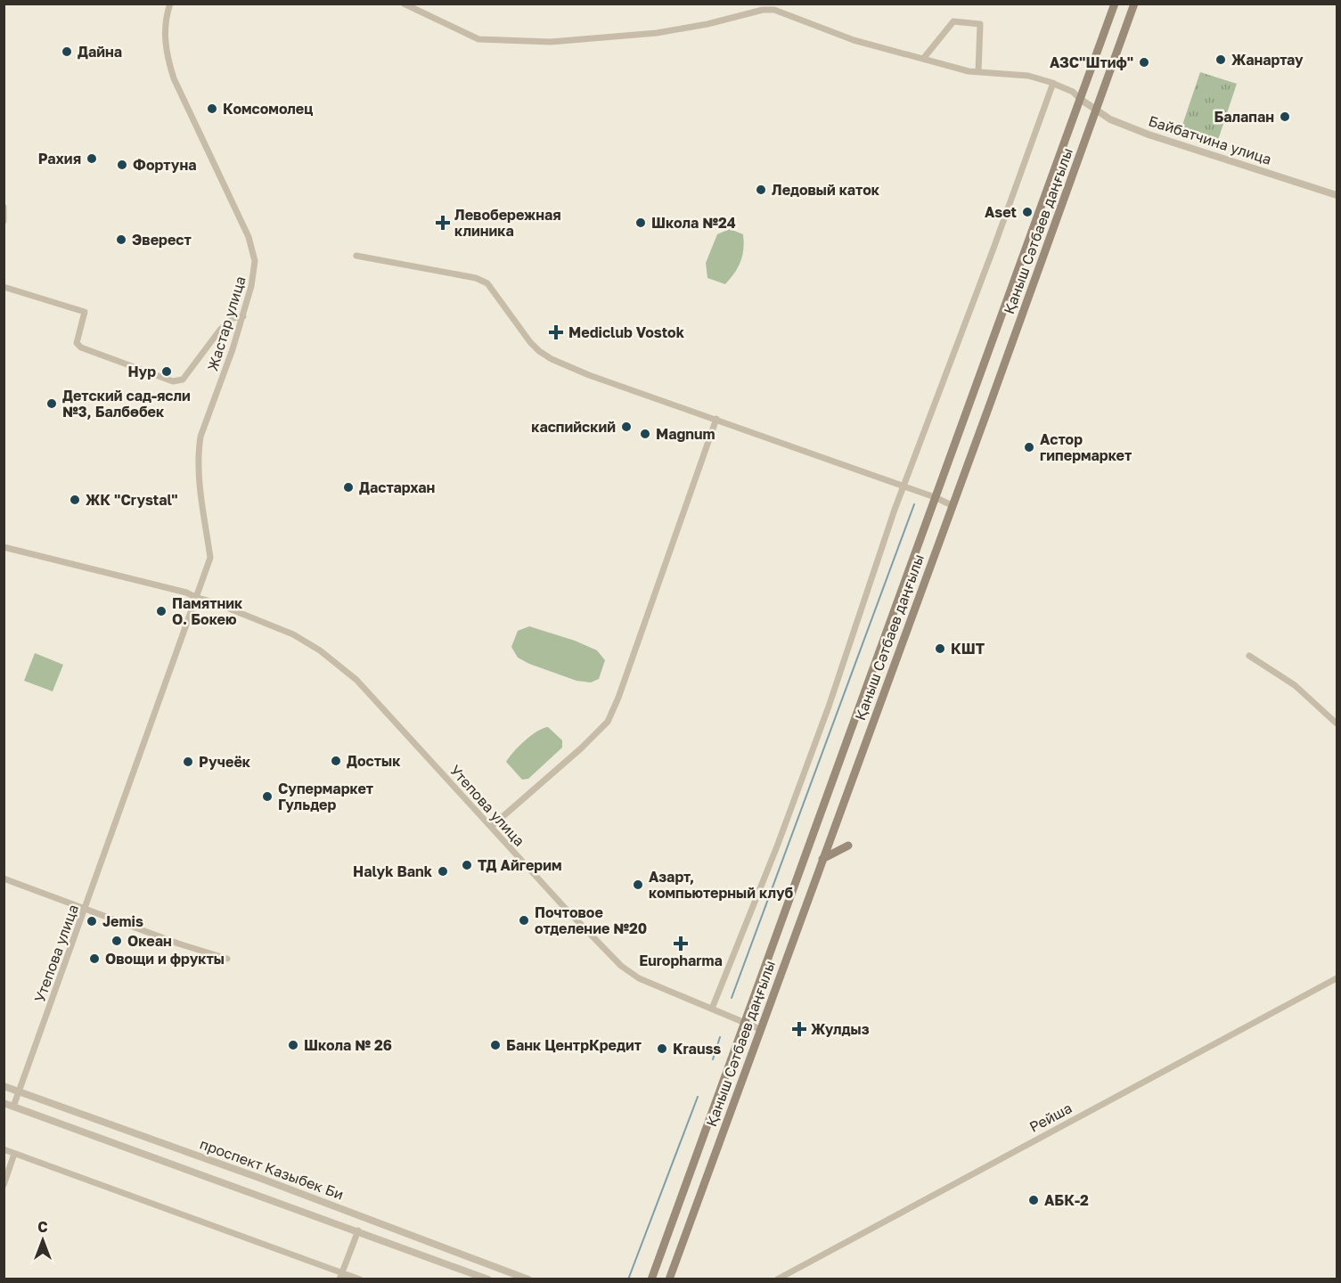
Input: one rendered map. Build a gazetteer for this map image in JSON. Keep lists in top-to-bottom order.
{
  "streets": {
    "main road": ["Қаныш Сәтбаев даңғылы"],
    "street": [
      "Байбатчина улица",
      "Жастар улица",
      "Утепова улица",
      "Рейша",
      "проспект Казыбек Би"
    ]
  },
  "crossings": [
    ["Байбатчина улица", "Қаныш Сәтбаев даңғылы"],
    ["Қаныш Сәтбаев даңғылы", "Утепова улица"],
    ["Жастар улица", "Утепова улица"],
    ["Утепова улица", "проспект Казыбек Би"]
  ],
  "places": {
    "other": [
      "Дайна",
      "Жанартау",
      "АЗС\"Штиф\"",
      "Комсомолец",
      "Балапан",
      "Рахия",
      "Фортуна",
      "Ледовый каток",
      "Aset",
      "Школа №24",
      "Эверест",
      "Нур",
      "Детский сад-ясли №3, Балбөбек",
      "каспийский",
      "Magnum",
      "Астор гипермаркет",
      "Дастархан",
      "ЖК \"Crystal\"",
      "Памятник О. Бокею",
      "КШТ",
      "Достык",
      "Ручеёк",
      "Супермаркет Гульдер",
      "ТД Айгерим",
      "Halyk Bank",
      "Азарт, компьютерный клуб",
      "Почтовое отделение №20",
      "Jemis",
      "Океан",
      "Овощи и фрукты",
      "Школа № 26",
      "Банк ЦентрКредит",
      "Krauss",
      "АБК-2"
    ],
    "health": [
      "Левобережная клиника",
      "Mediclub Vostok",
      "Europharma",
      "Жулдыз"
    ]
  },
  "north": "top"
}
